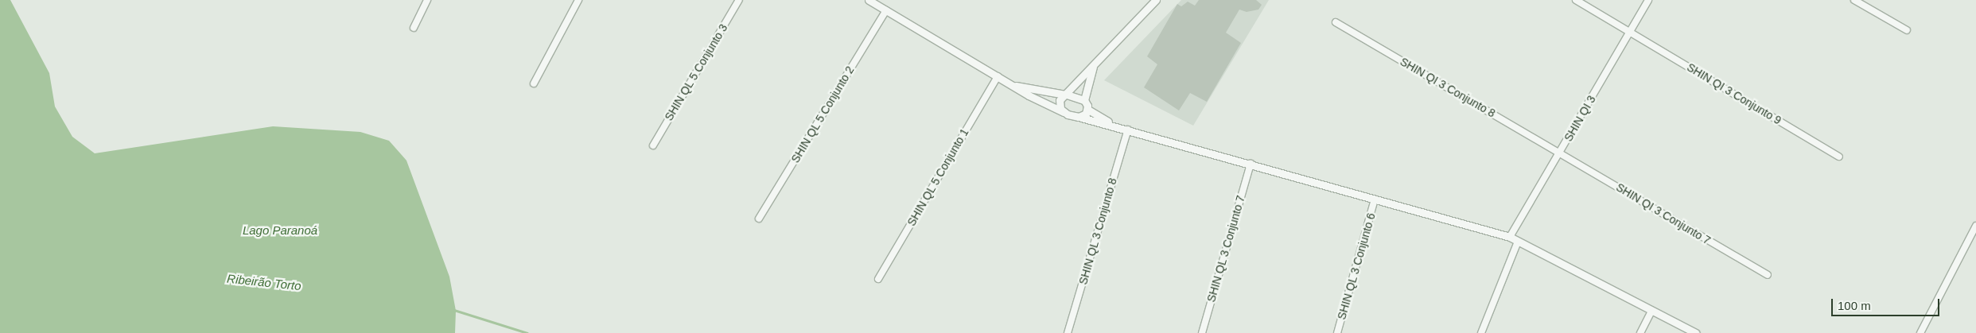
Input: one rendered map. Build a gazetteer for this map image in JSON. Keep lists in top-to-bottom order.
{
  "streets": {
    "street": [
      "SHIN QL 5 Conjunto 3",
      "SHIN QI 3 Conjunto 8",
      "SHIN QI 3 Conjunto 9",
      "SHIN QL 5 Conjunto 2",
      "SHIN QI 3",
      "SHIN QL 5 Conjunto 1",
      "SHIN QI 3 Conjunto 7",
      "SHIN QL 3 Conjunto 8",
      "SHIN QL 3 Conjunto 7",
      "SHIN QL 3 Conjunto 6"
    ]
  },
  "crossings": [
    ["SHIN QI 3 Conjunto 8", "SHIN QI 3"],
    ["SHIN QI 3 Conjunto 8", "SHIN QI 3 Conjunto 7"],
    ["SHIN QI 3 Conjunto 9", "SHIN QI 3"],
    ["SHIN QI 3", "SHIN QI 3 Conjunto 7"]
  ],
  "water": ["Lago Paranoá", "Ribeirão Torto"],
  "scale_bar": "100 m"
}
